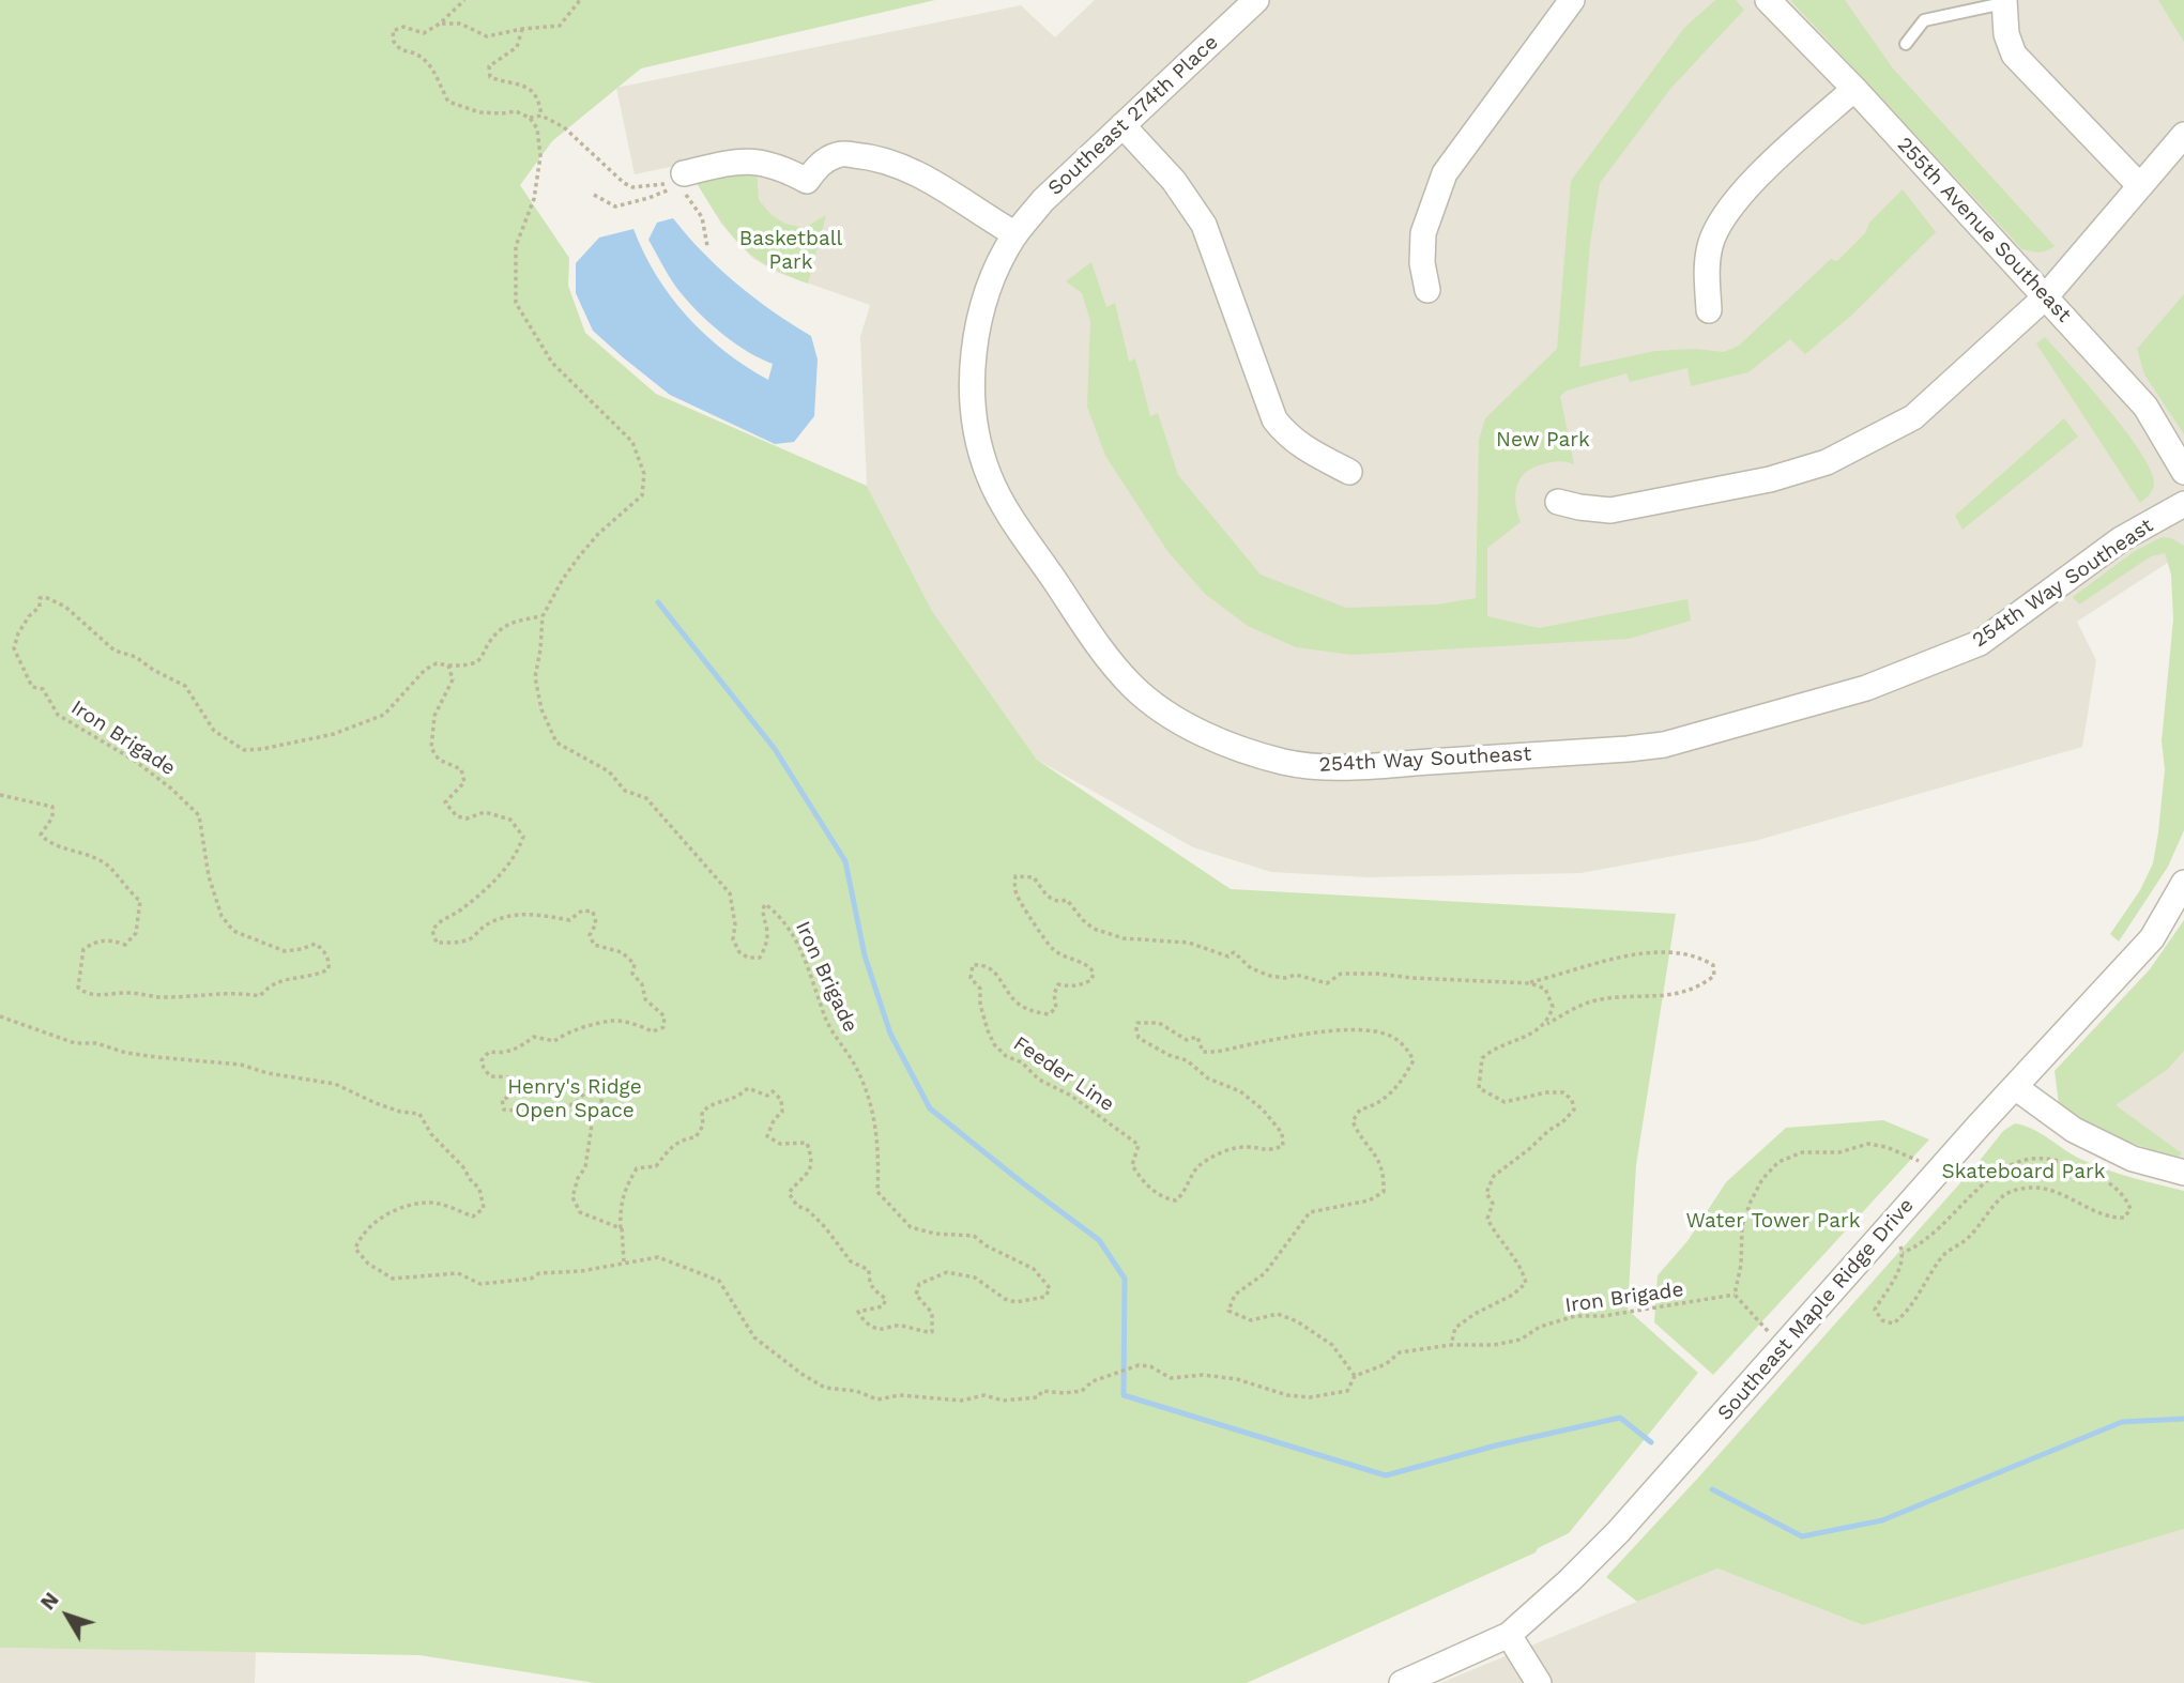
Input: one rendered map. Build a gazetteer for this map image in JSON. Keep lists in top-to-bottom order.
{
  "streets": {
    "street": [
      "Southeast 274th Place",
      "255th Avenue Southeast",
      "254th Way Southeast",
      "Southeast Maple Ridge Drive"
    ],
    "path": ["Iron Brigade", "Feeder Line"]
  },
  "crossings": [
    ["Southeast 274th Place", "254th Way Southeast"],
    ["Iron Brigade", "Feeder Line"]
  ],
  "parks": [
    "Basketball Park",
    "New Park",
    "Henry's Ridge Open Space",
    "Skateboard Park",
    "Water Tower Park"
  ],
  "north": "top left"
}
